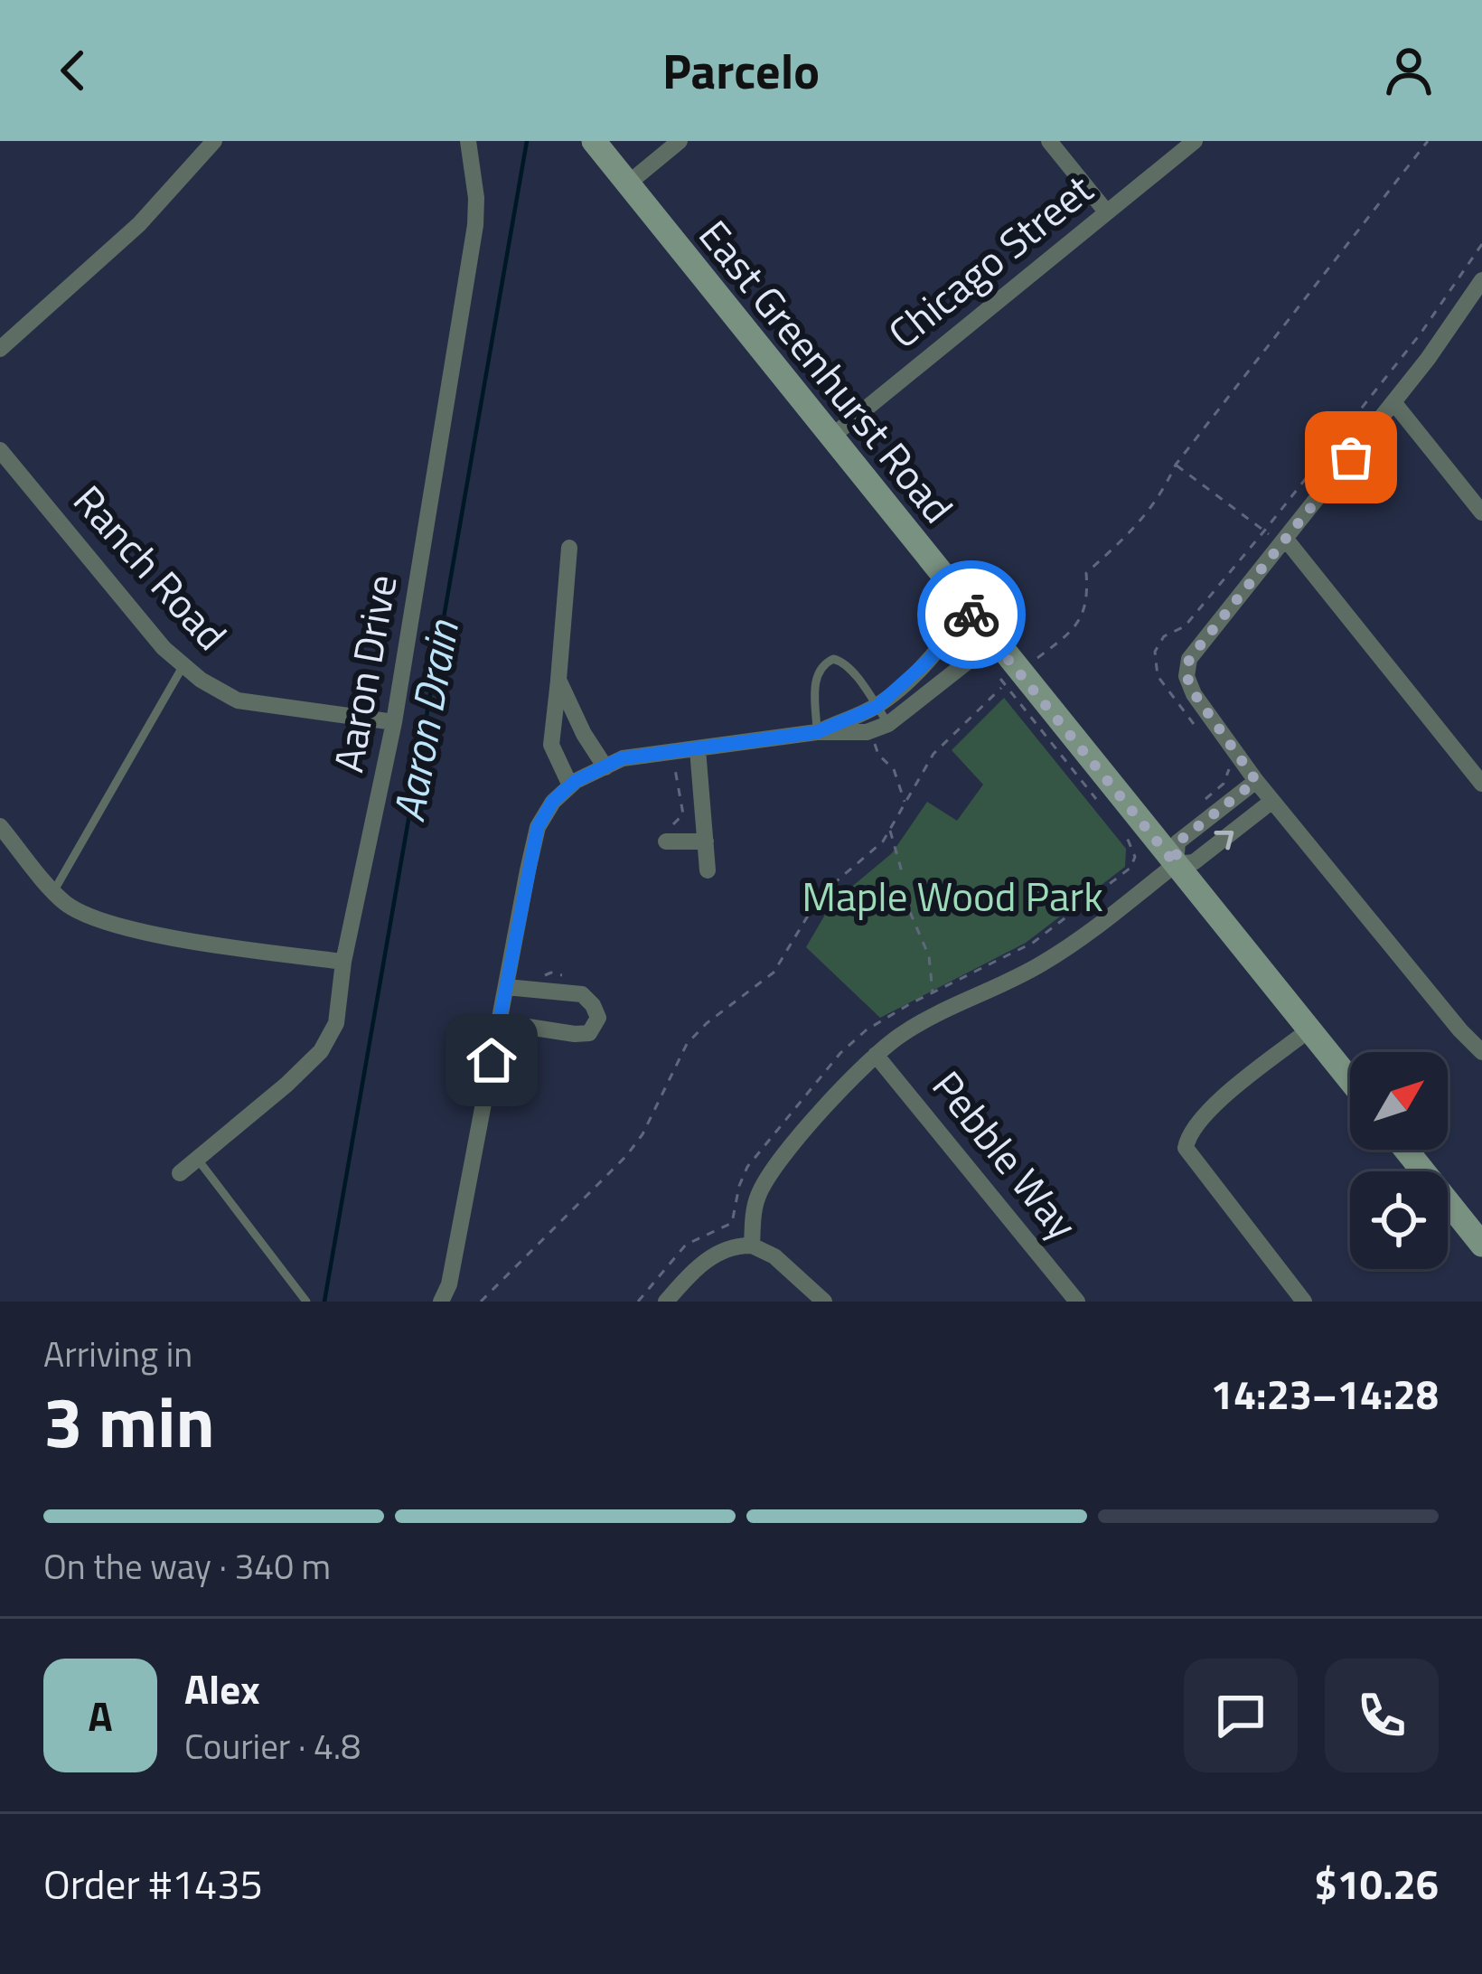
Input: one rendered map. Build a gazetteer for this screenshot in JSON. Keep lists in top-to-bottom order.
{
  "streets": {
    "main road": ["East Greenhurst Road"],
    "street": [
      "Chicago Street",
      "Ranch Road",
      "Aaron Drive",
      "Pebble Way"
    ]
  },
  "crossings": [
    ["Chicago Street", "East Greenhurst Road"],
    ["Ranch Road", "Aaron Drive"]
  ],
  "water": ["Aaron Drain"],
  "parks": ["Maple Wood Park"],
  "north": "top right",
  "page": {
    "header": "Parcelo",
    "heading": ["3 min", "Arriving in", "14:23–14:28"],
    "panel": [
      "Alex",
      "Courier · 4.8",
      "Order #1435",
      "$10.26"
    ],
    "bar": "On the way · 340 m",
    "round": "A"
  }
}
